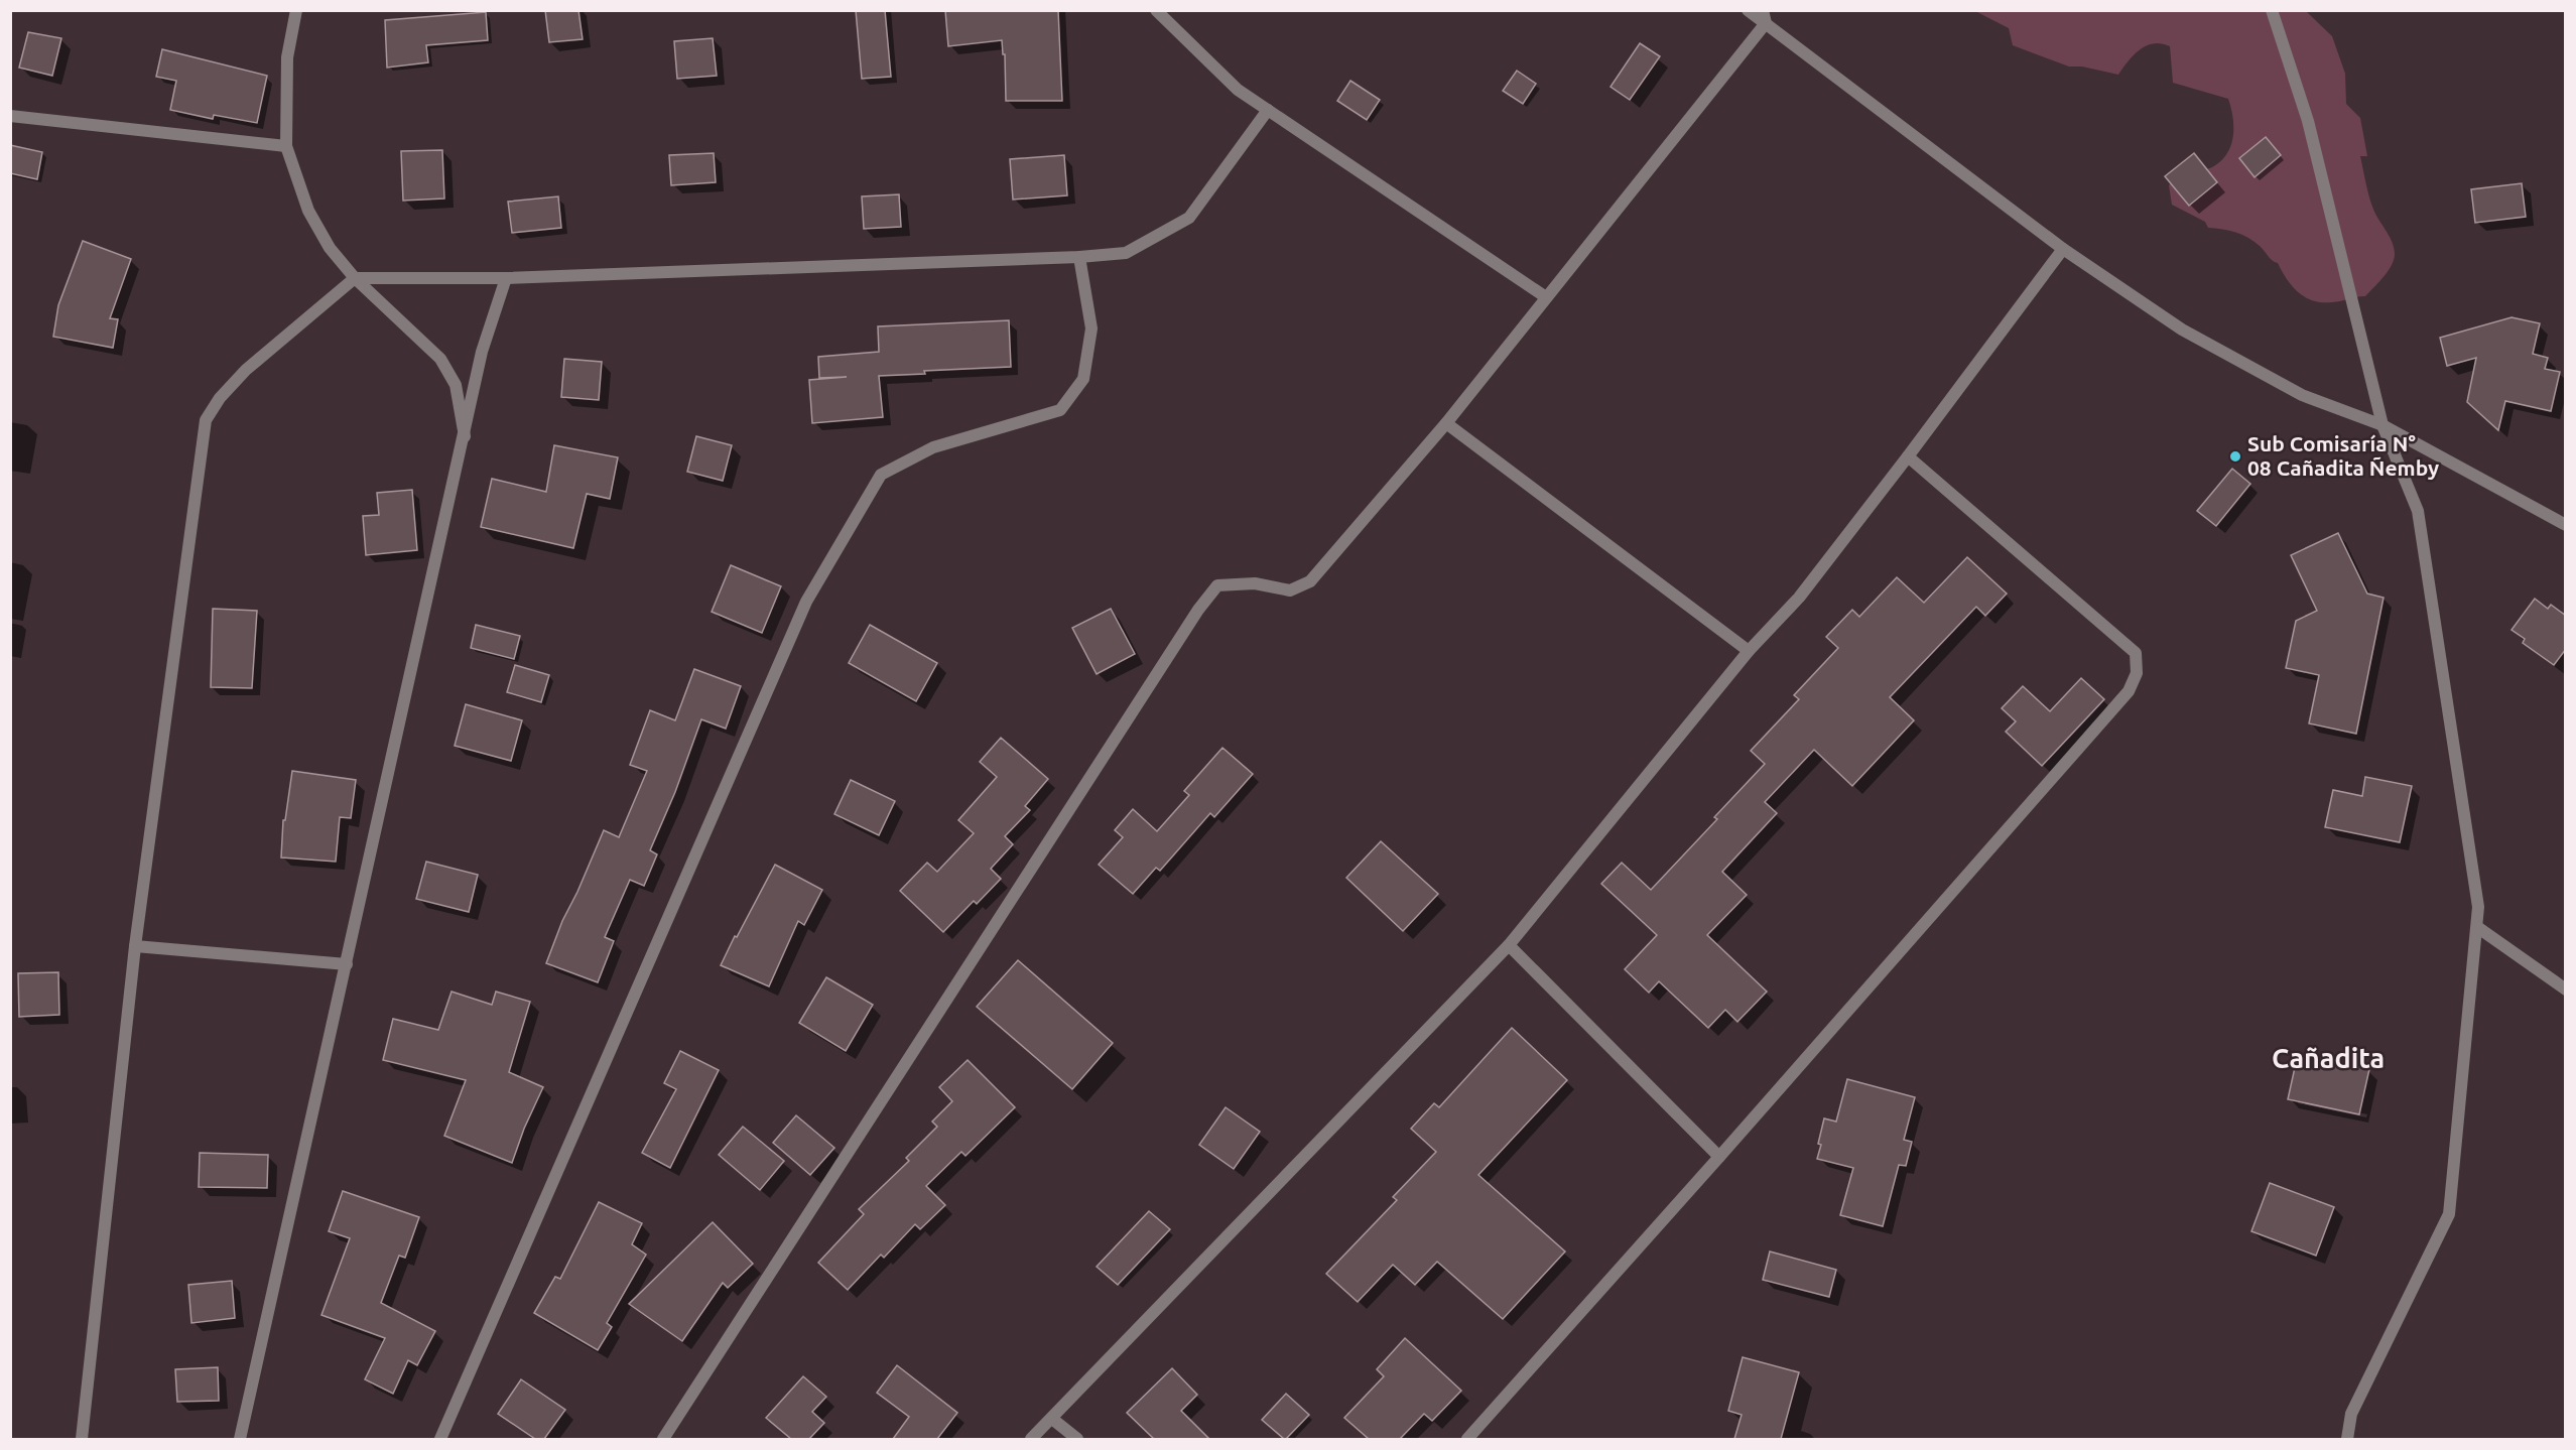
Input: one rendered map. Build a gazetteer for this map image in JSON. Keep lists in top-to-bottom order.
{
  "districts": ["Cañadita"],
  "places": ["Sub Comisaría N° 08 Cañadita Ñemby"]
}
